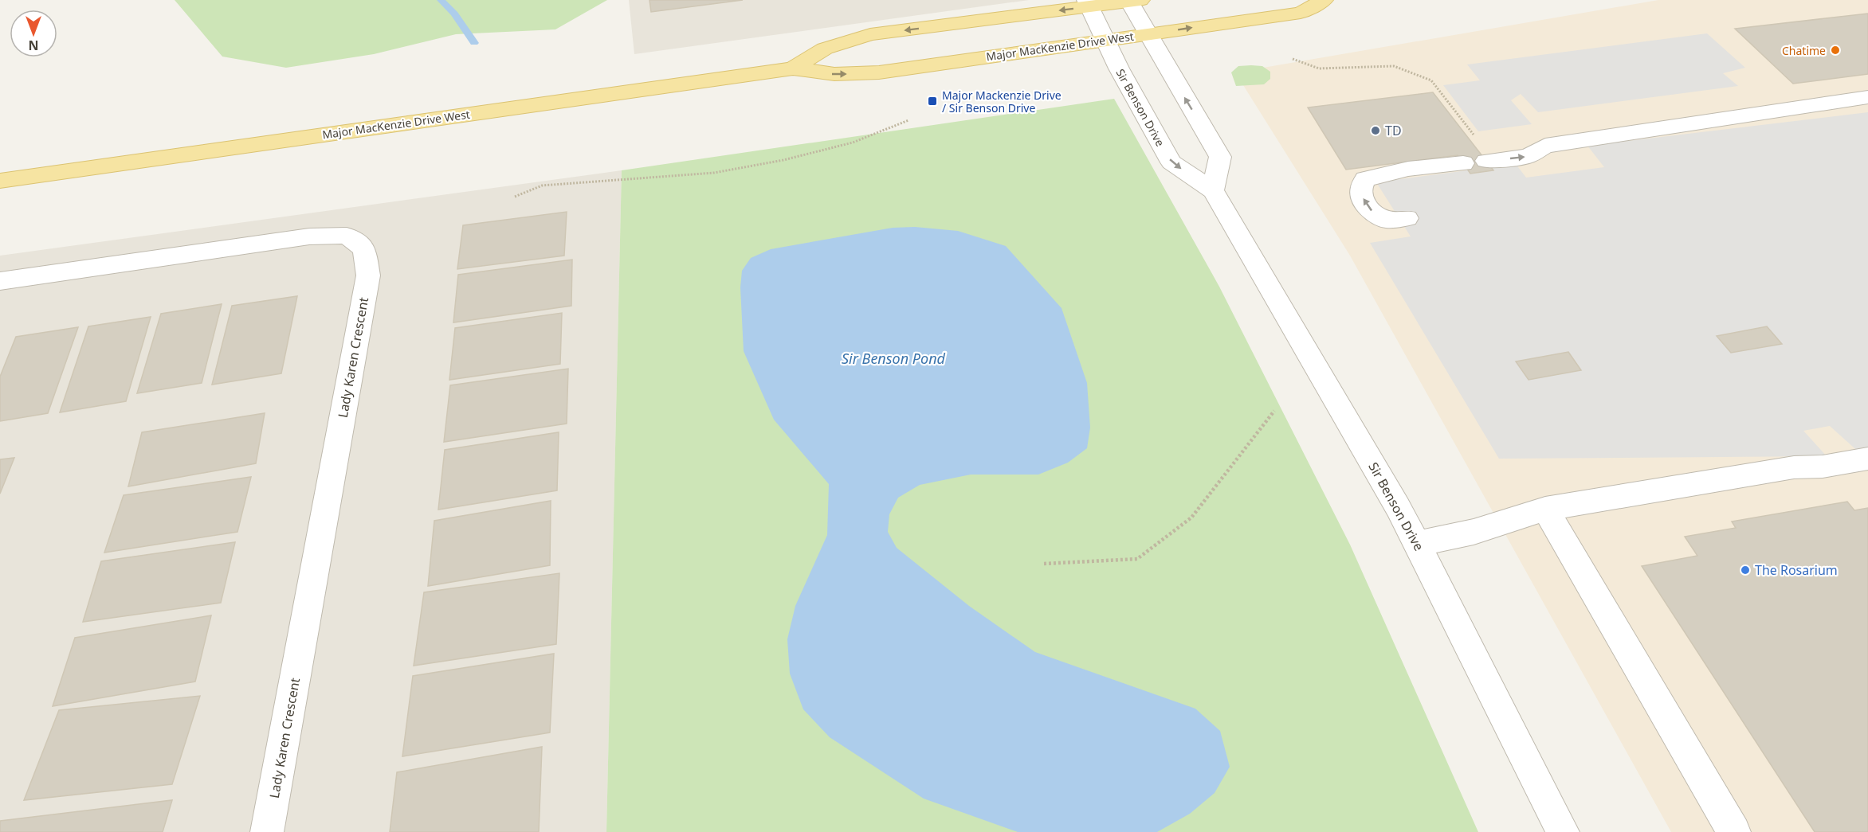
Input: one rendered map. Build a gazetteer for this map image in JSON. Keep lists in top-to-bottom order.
{
  "streets": {
    "main road": ["Major MacKenzie Drive West"],
    "street": ["Sir Benson Drive", "Lady Karen Crescent"]
  },
  "crossings": [
    ["Major MacKenzie Drive West", "Sir Benson Drive"]
  ],
  "water": ["Sir Benson Pond"],
  "places": {
    "other": ["Chatime", "TD", "The Rosarium"],
    "transit": ["Major Mackenzie Drive / Sir Benson Drive"]
  },
  "north": "bottom"
}
